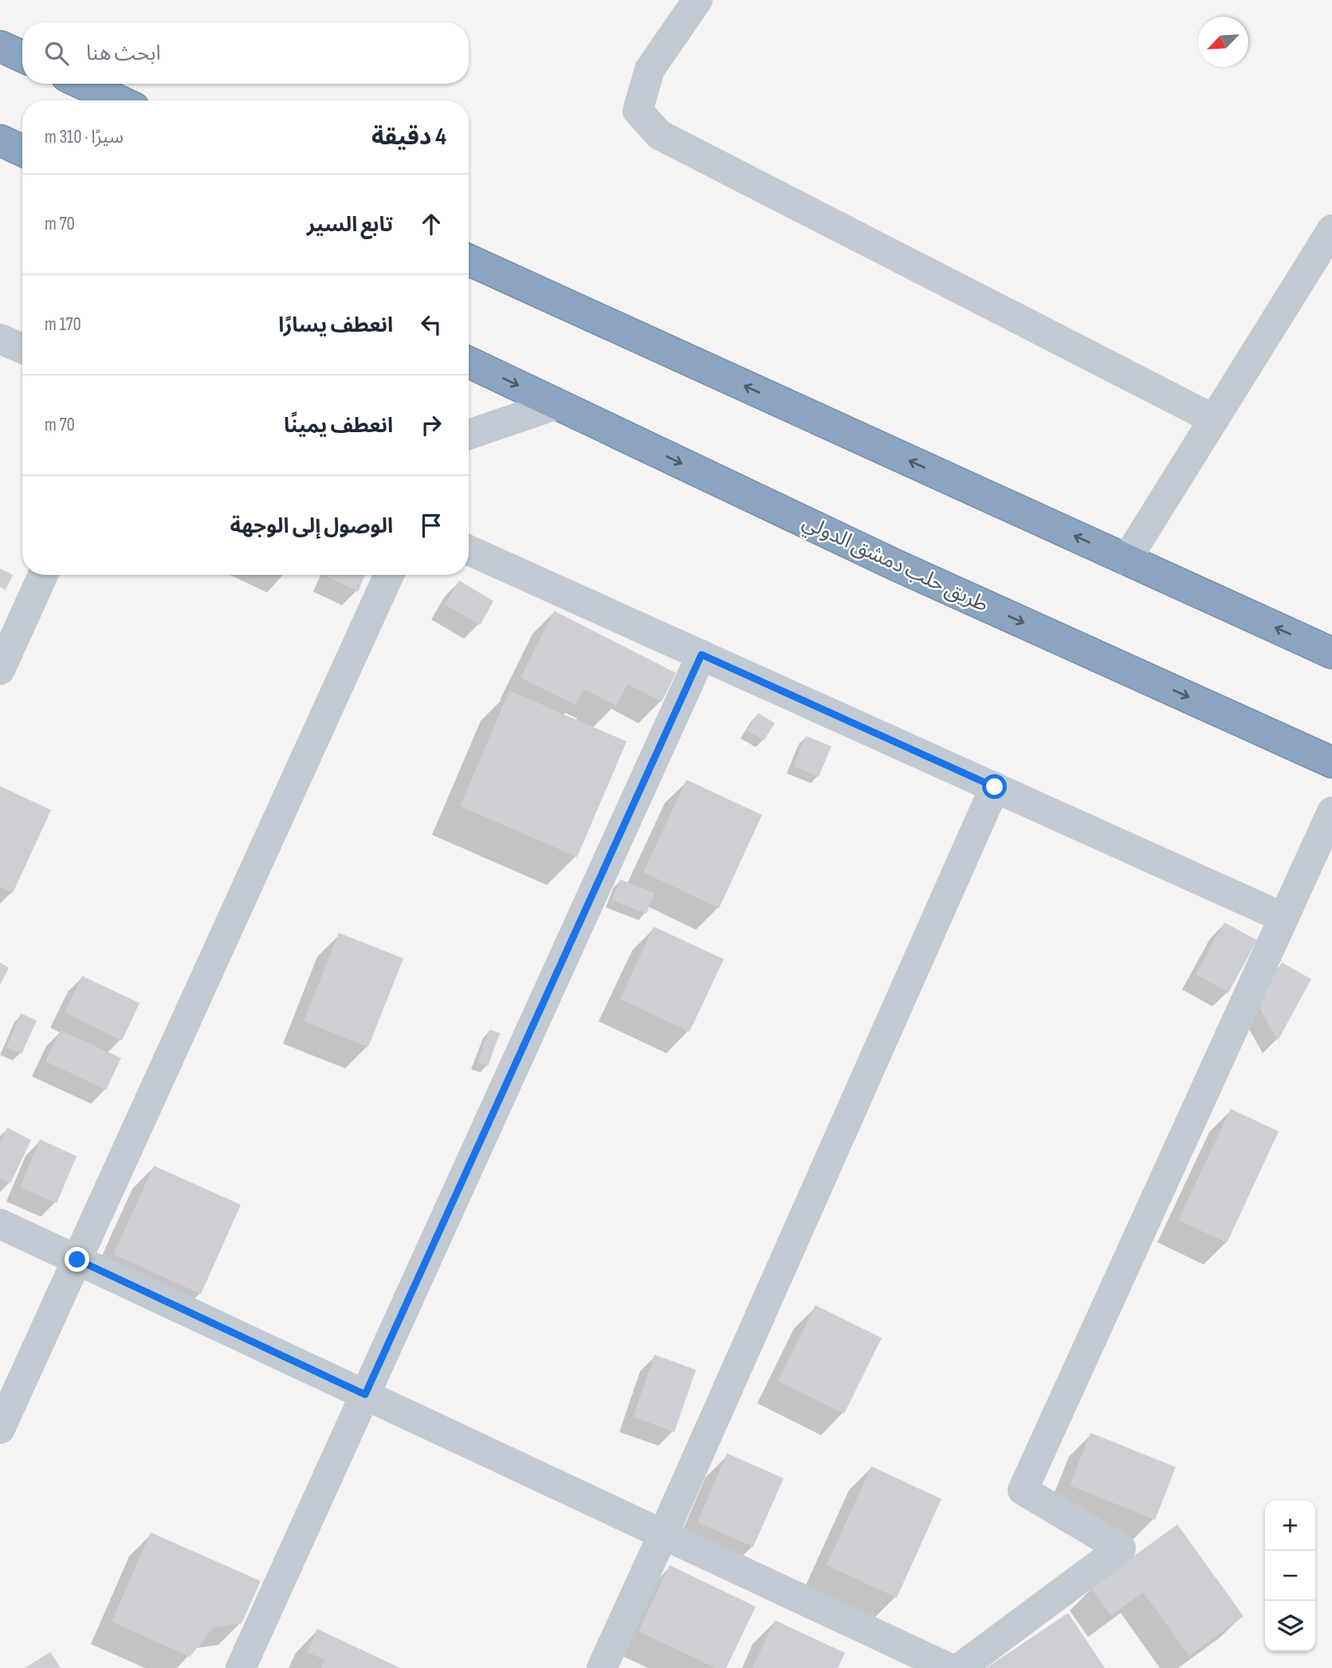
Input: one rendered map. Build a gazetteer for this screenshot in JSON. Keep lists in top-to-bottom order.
{
  "streets": {
    "highway": ["طريق حلب دمشق الدولي"]
  },
  "north": "bottom left",
  "page": {
    "search": "ابحث هنا",
    "heading": ["4 دقيقة", "سيرًا · 310 m"],
    "list": [
      ["تابع السير", "70 m"],
      ["انعطف يسارًا", "170 m"],
      ["انعطف يمينًا", "70 m"],
      "الوصول إلى الوجهة"
    ],
    "map_buttons": ["+", "−"]
  }
}
